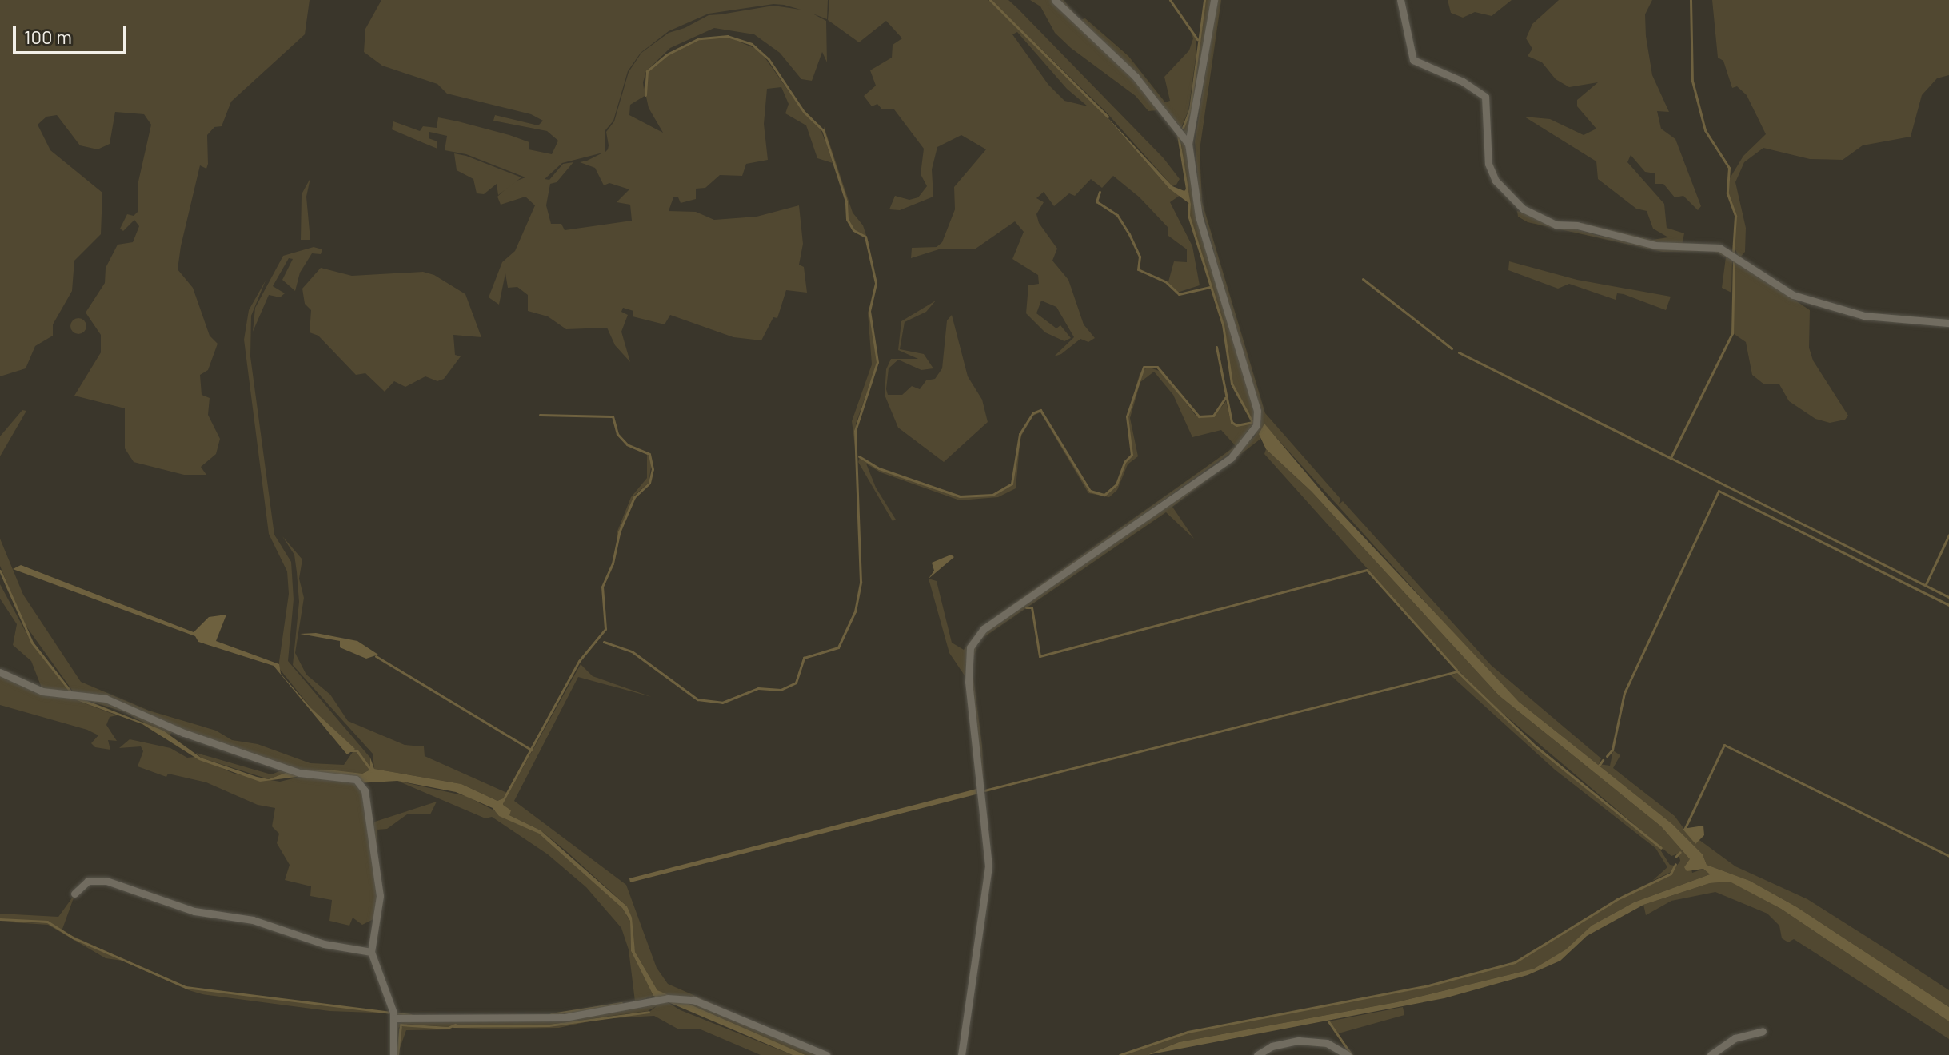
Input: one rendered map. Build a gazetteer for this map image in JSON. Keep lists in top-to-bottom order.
{
  "scale_bar": "100 m"
}
